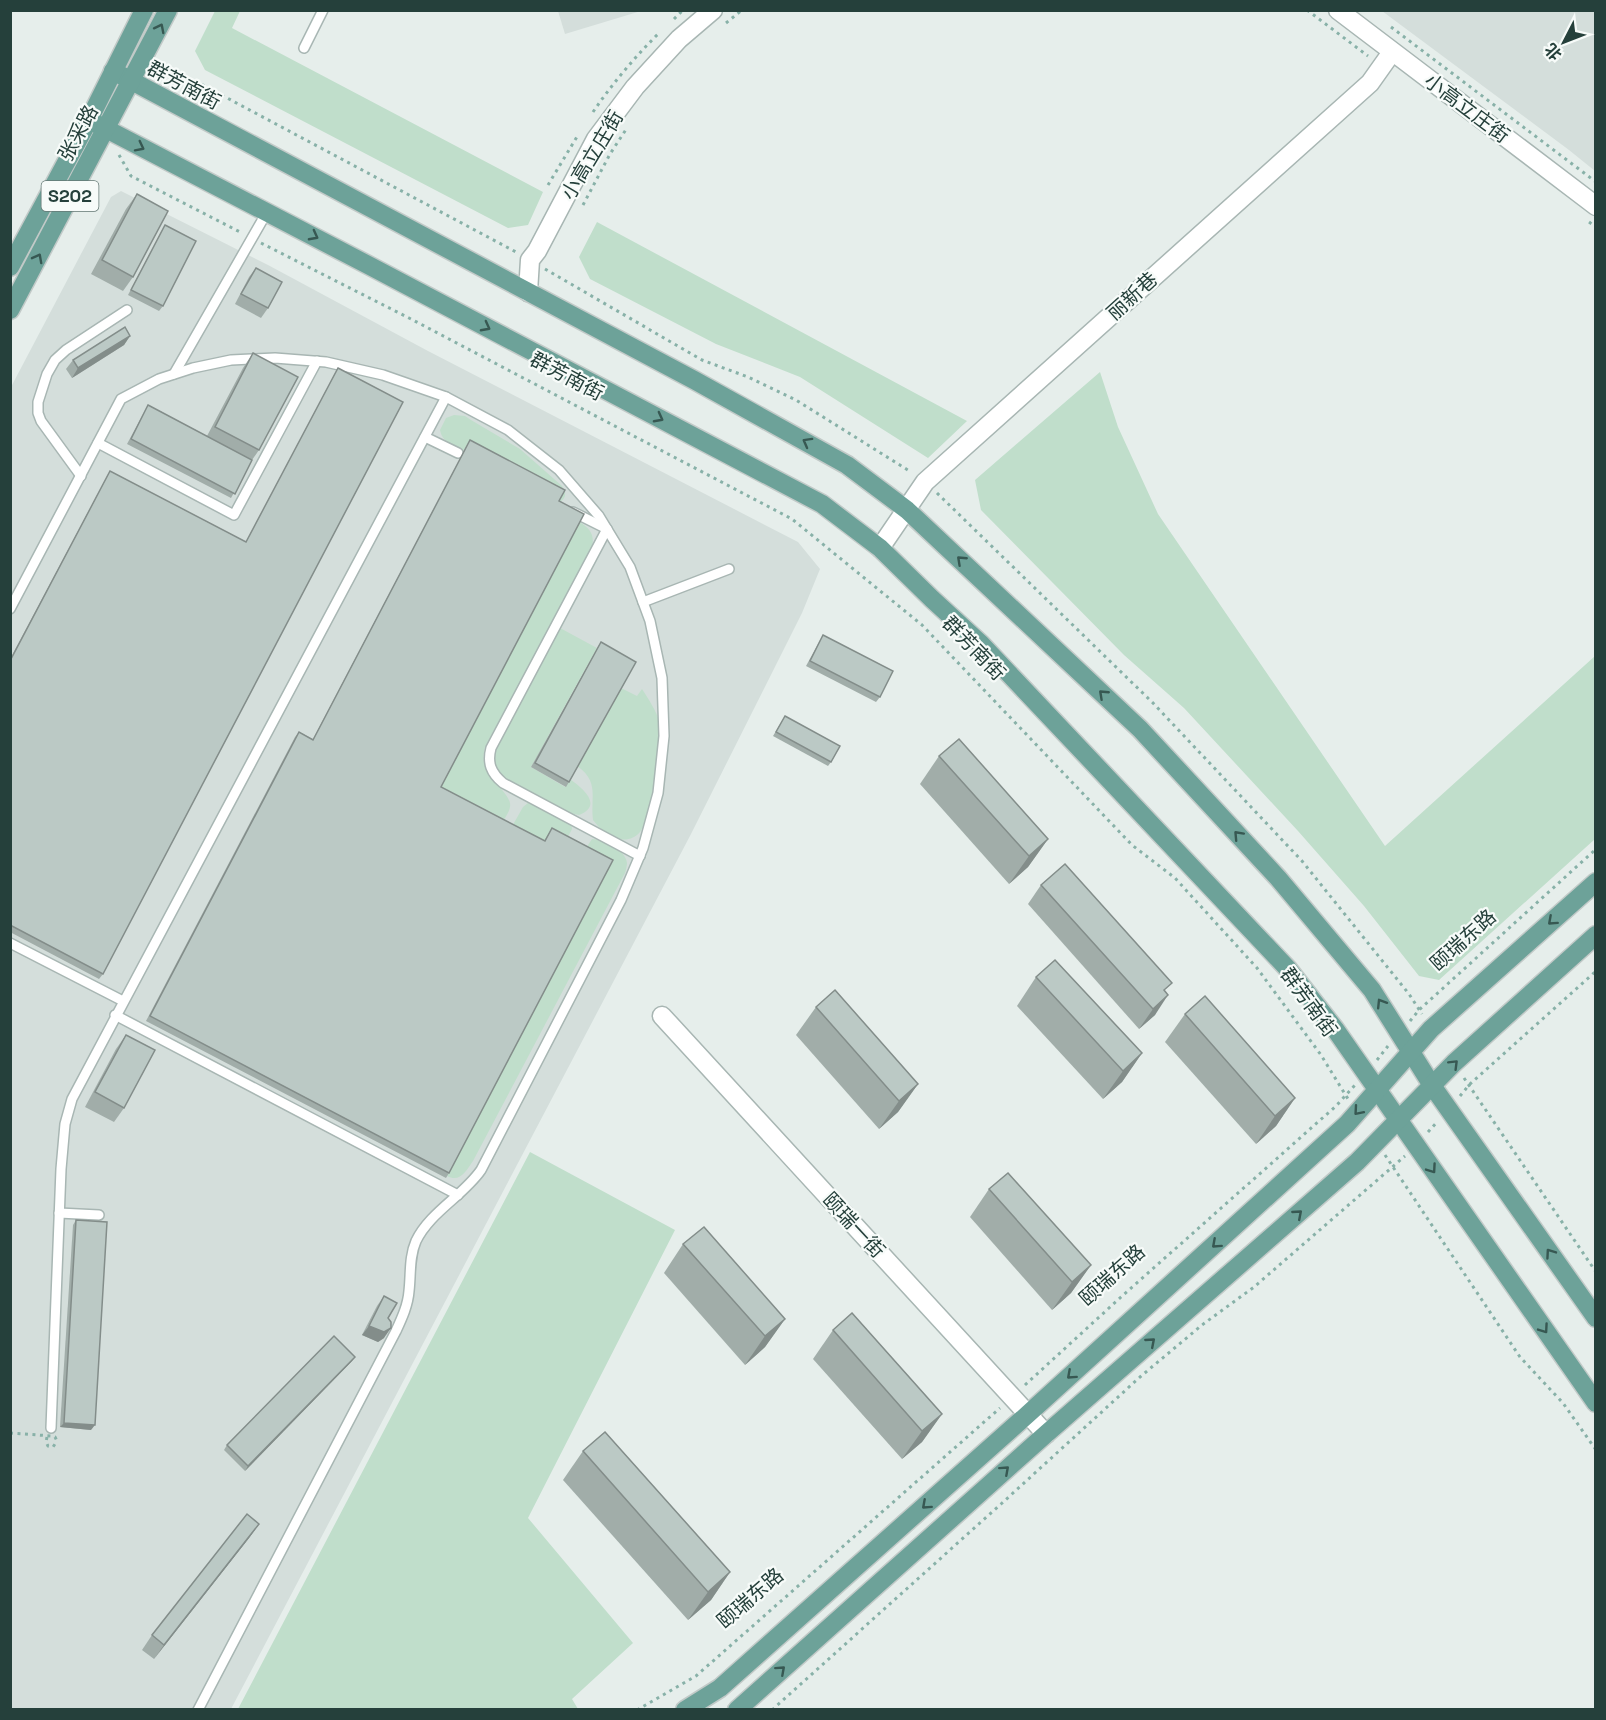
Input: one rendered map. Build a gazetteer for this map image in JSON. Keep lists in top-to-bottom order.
{
  "streets": {
    "main road": ["群芳南街", "张采路", "S202"],
    "street": ["小高立庄街", "丽新巷", "颐瑞一街"],
    "path": ["颐瑞东路"]
  },
  "crossings": [
    ["群芳南街", "小高立庄街"],
    ["群芳南街", "张采路"],
    ["群芳南街", "丽新巷"],
    ["群芳南街", "颐瑞东路"],
    ["小高立庄街", "丽新巷"],
    ["颐瑞东路", "颐瑞一街"]
  ],
  "north": "bottom left"
}
